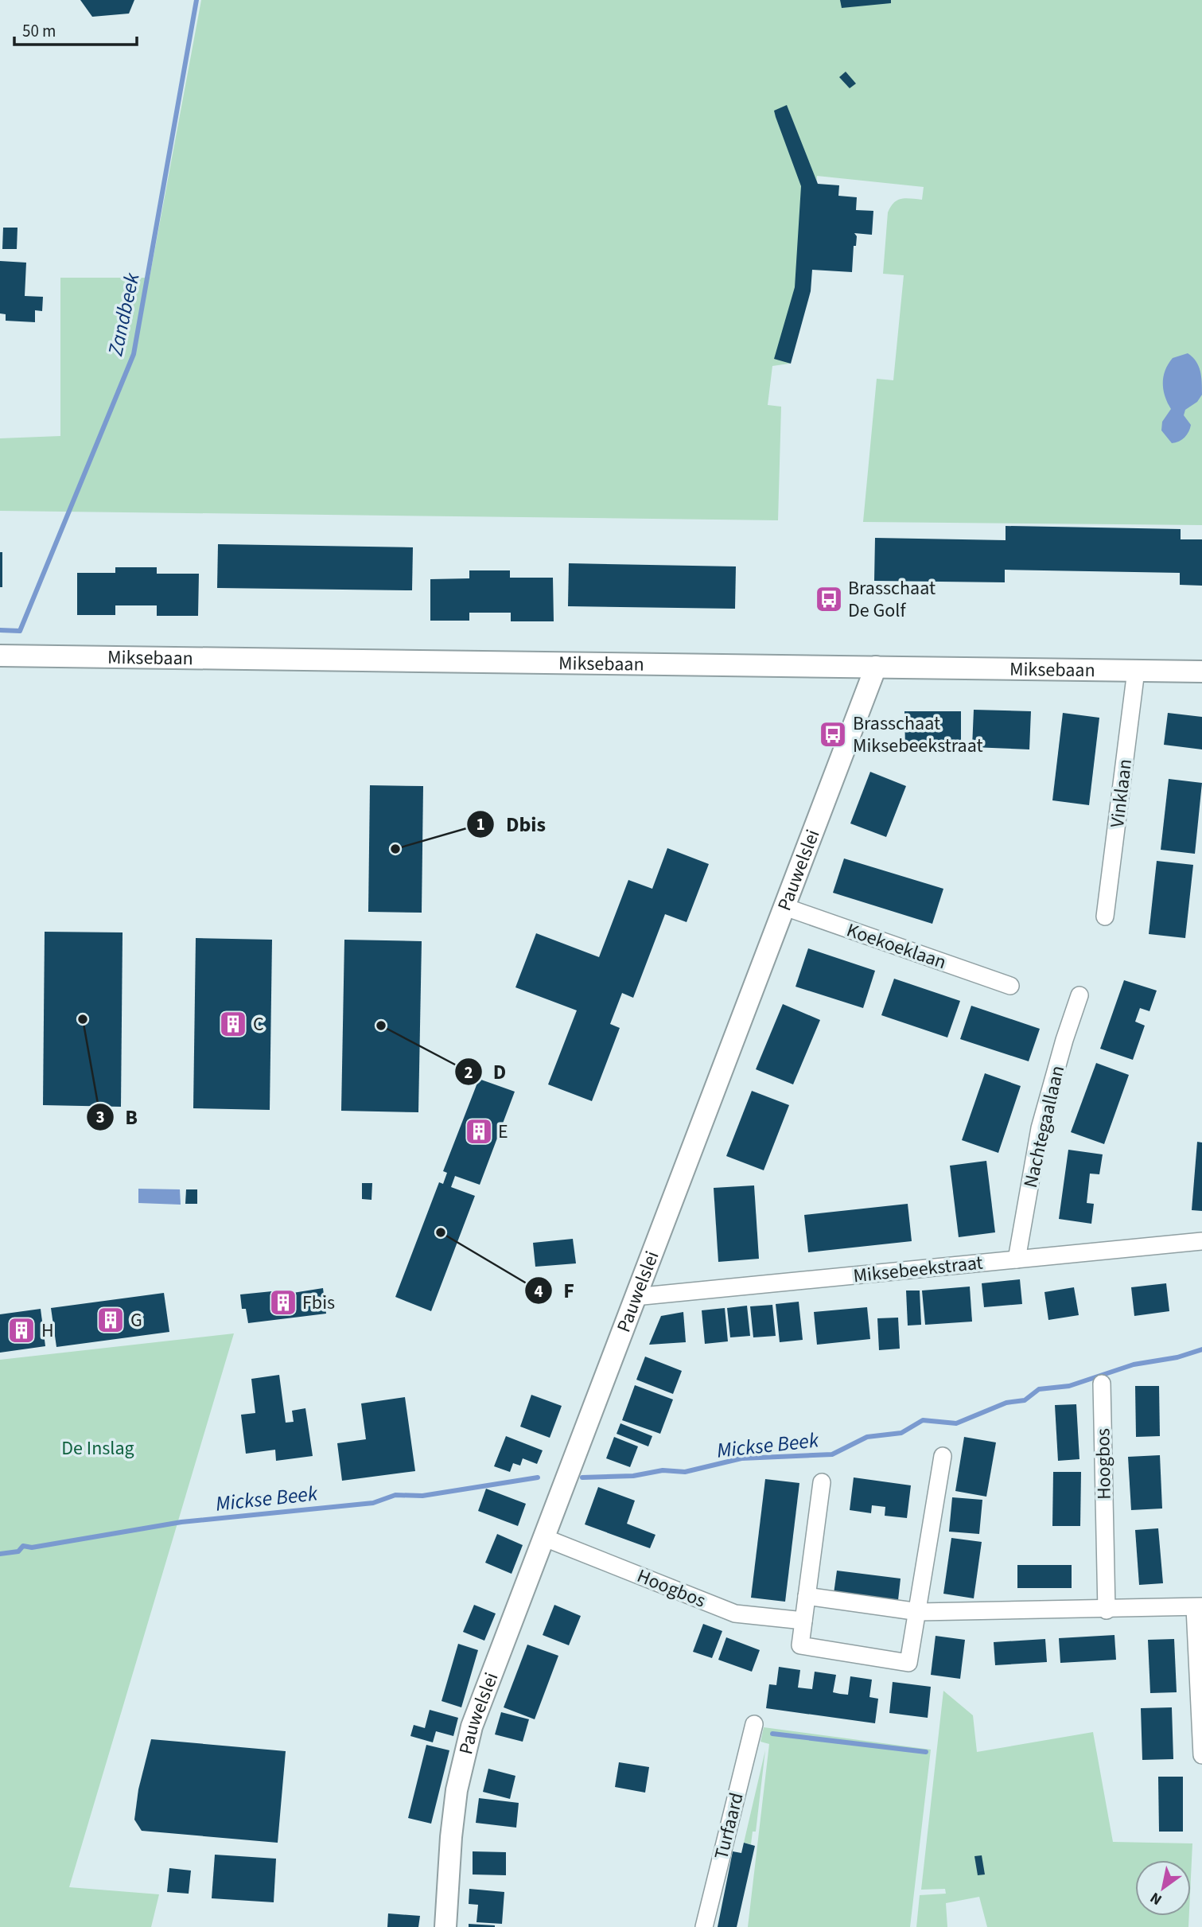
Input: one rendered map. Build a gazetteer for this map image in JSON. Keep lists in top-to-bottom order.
{
  "streets": {
    "street": [
      "Miksebaan",
      "Vinklaan",
      "Pauwelslei",
      "Koekoeklaan",
      "Nachtegaallaan",
      "Miksebeekstraat",
      "Hoogbos",
      "Turfaard"
    ]
  },
  "crossings": [
    ["Miksebaan", "Vinklaan"],
    ["Miksebaan", "Pauwelslei"],
    ["Pauwelslei", "Koekoeklaan"],
    ["Pauwelslei", "Miksebeekstraat"],
    ["Pauwelslei", "Hoogbos"],
    ["Nachtegaallaan", "Miksebeekstraat"]
  ],
  "water": ["Zandbeek", "Mickse Beek"],
  "parks": ["De Inslag"],
  "places": {
    "bus stop": ["Brasschaat De Golf", "Brasschaat Miksebeekstraat"],
    "other": [
      "Dbis",
      "B",
      "D",
      "F"
    ],
    "building": [
      "C",
      "E",
      "Fbis",
      "G",
      "H"
    ]
  },
  "scale_bar": "50 m",
  "north": "bottom left"
}
